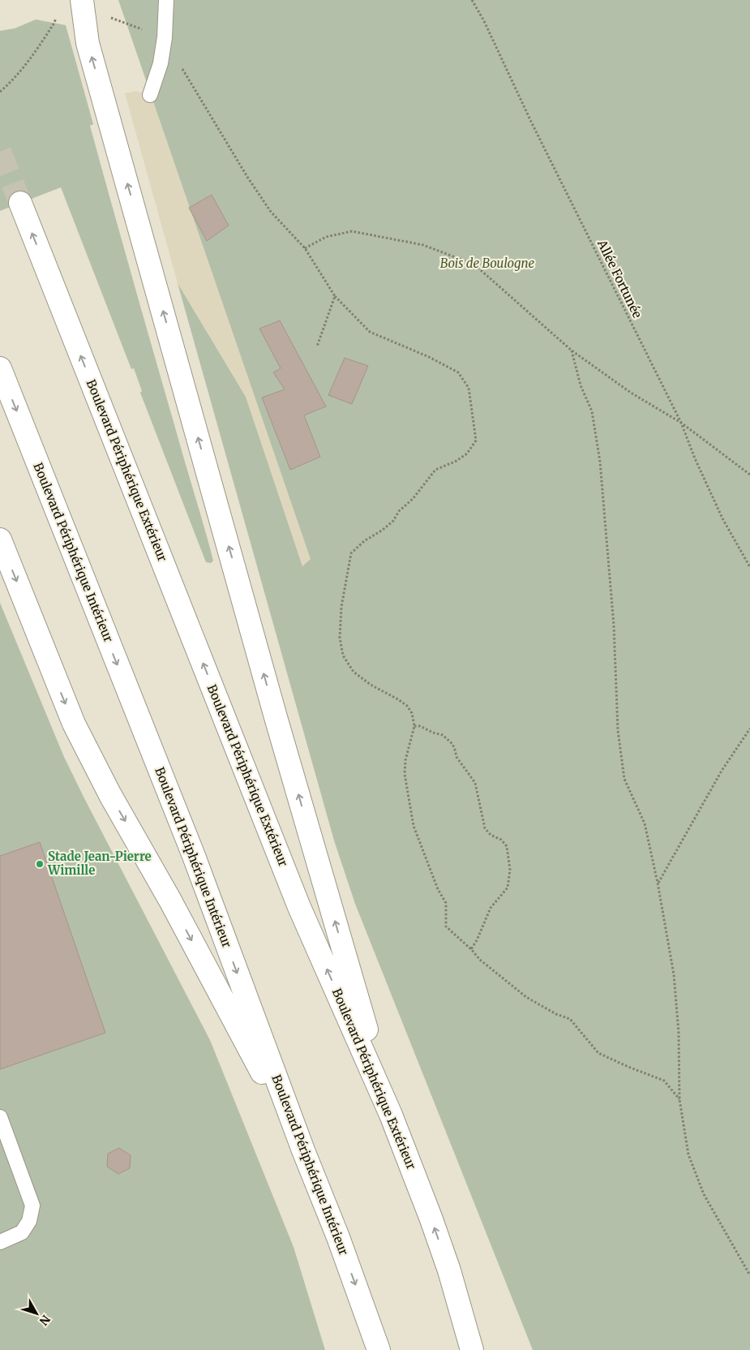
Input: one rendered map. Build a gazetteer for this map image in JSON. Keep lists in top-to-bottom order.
{
  "streets": {
    "highway": ["Boulevard Périphérique Extérieur", "Boulevard Périphérique Intérieur"],
    "path": ["Allée Fortunée"]
  },
  "parks": ["Bois de Boulogne"],
  "places": ["Stade Jean-Pierre Wimille"],
  "north": "bottom right"
}
